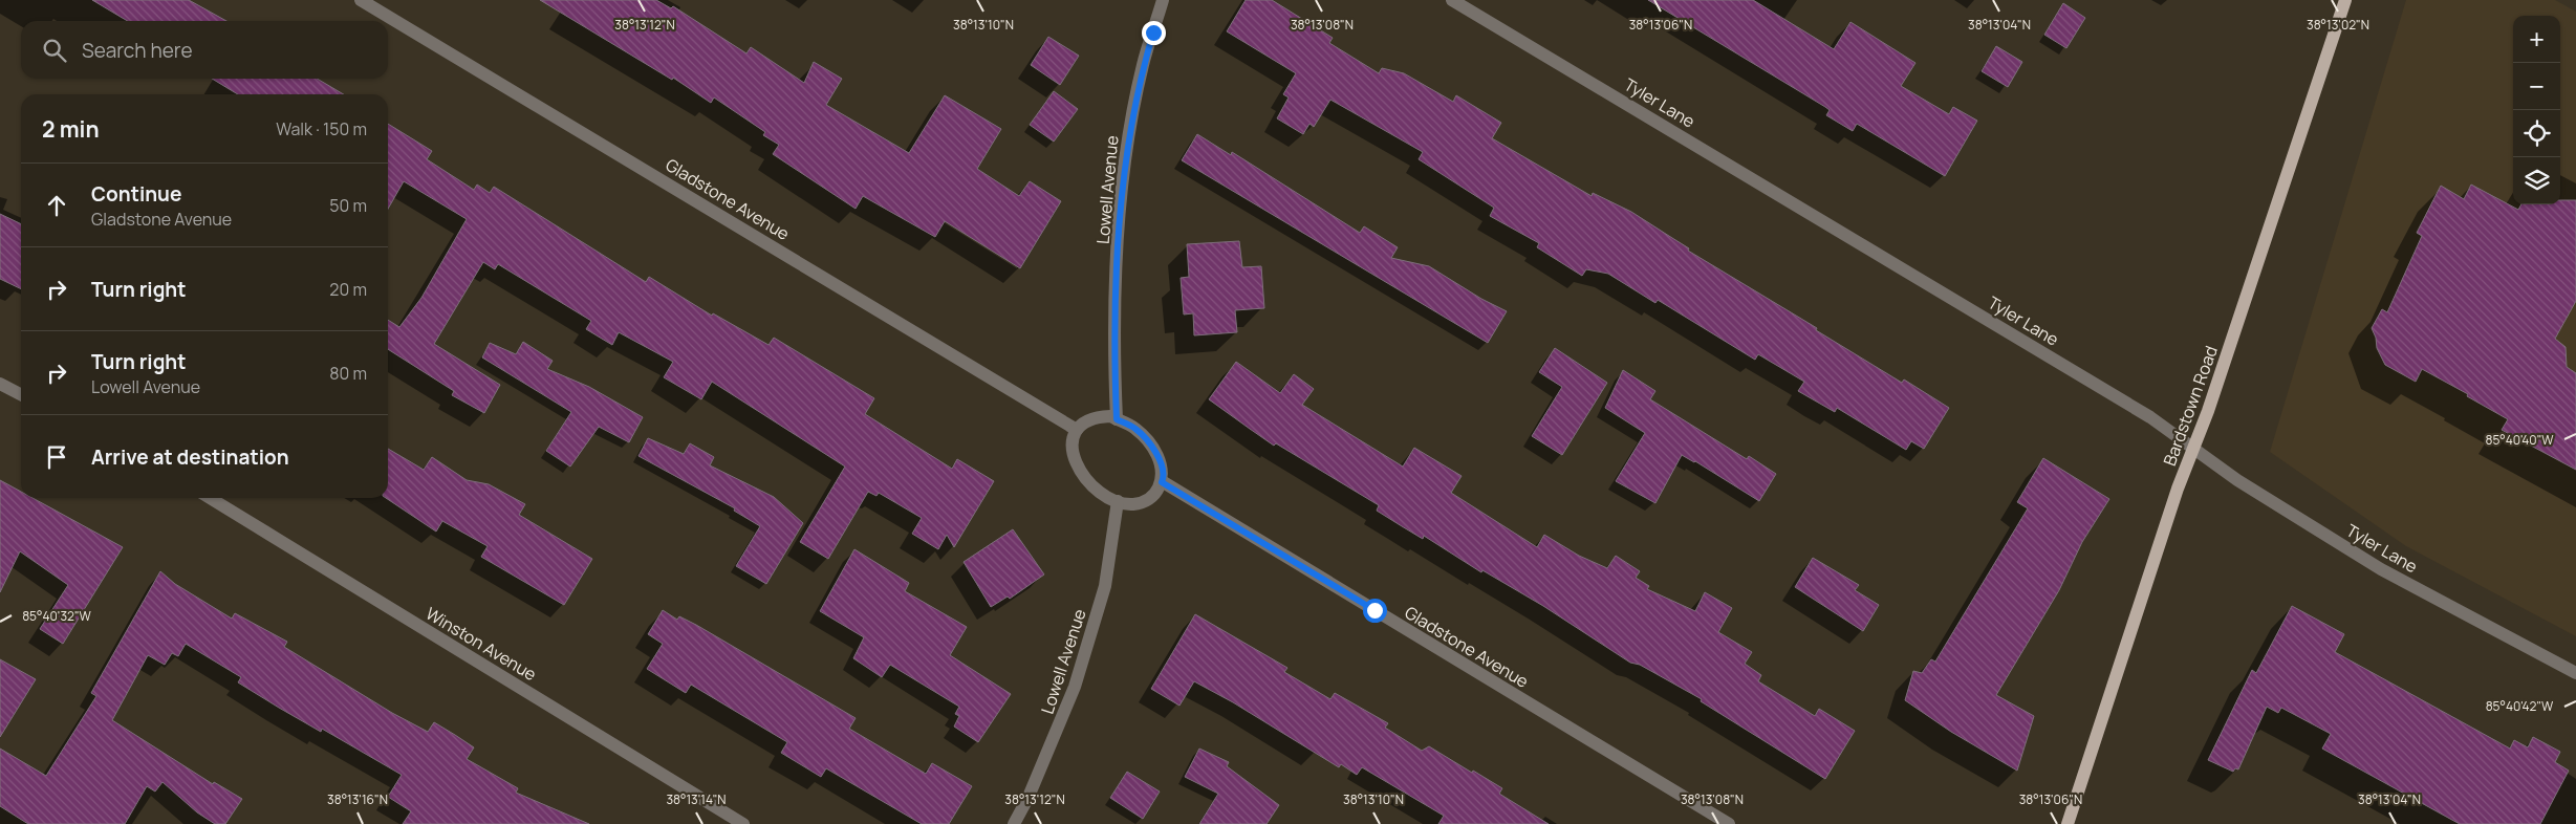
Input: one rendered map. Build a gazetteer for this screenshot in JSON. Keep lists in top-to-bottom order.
{
  "streets": {
    "main road": ["Bardstown Road"],
    "street": [
      "Tyler Lane",
      "Lowell Avenue",
      "Gladstone Avenue",
      "Winston Avenue"
    ]
  },
  "crossings": [
    ["Tyler Lane", "Bardstown Road"],
    ["Lowell Avenue", "Gladstone Avenue"]
  ],
  "page": {
    "map_buttons": ["+", "−"],
    "search": "Search here",
    "heading": ["2 min", "Walk · 150 m"],
    "list": [
      ["Continue", "Gladstone Avenue", "50 m"],
      ["Turn right", "20 m"],
      ["Turn right", "Lowell Avenue", "80 m"],
      "Arrive at destination"
    ]
  },
  "coordinates": [
    "38°13'12\"N",
    "38°13'10\"N",
    "38°13'08\"N",
    "38°13'02\"N",
    "38°13'06\"N",
    "38°13'04\"N",
    "85°40'40\"W",
    "85°40'32\"W",
    "85°40'42\"W",
    "38°13'16\"N",
    "38°13'14\"N"
  ]
}
